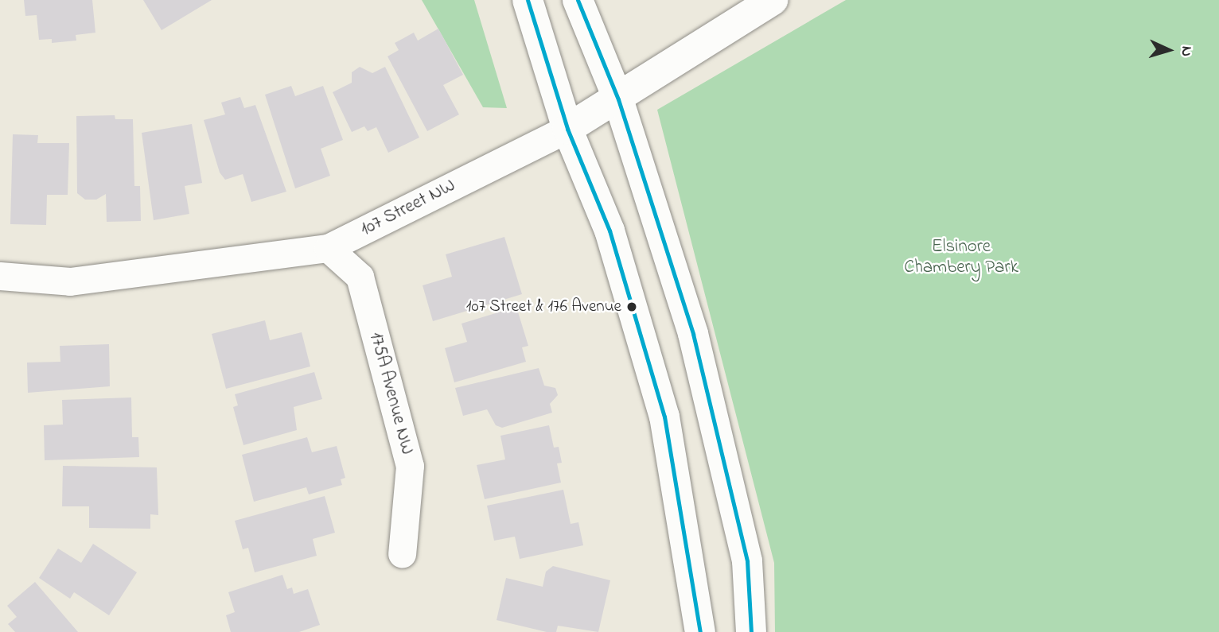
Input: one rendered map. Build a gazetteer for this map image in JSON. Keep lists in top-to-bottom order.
{
  "streets": {
    "street": ["107 Street NW", "175A Avenue NW"]
  },
  "crossings": [
    ["107 Street NW", "175A Avenue NW"]
  ],
  "parks": ["Elsinore Chambery Park"],
  "places": ["107 Street & 176 Avenue"],
  "north": "right"
}
